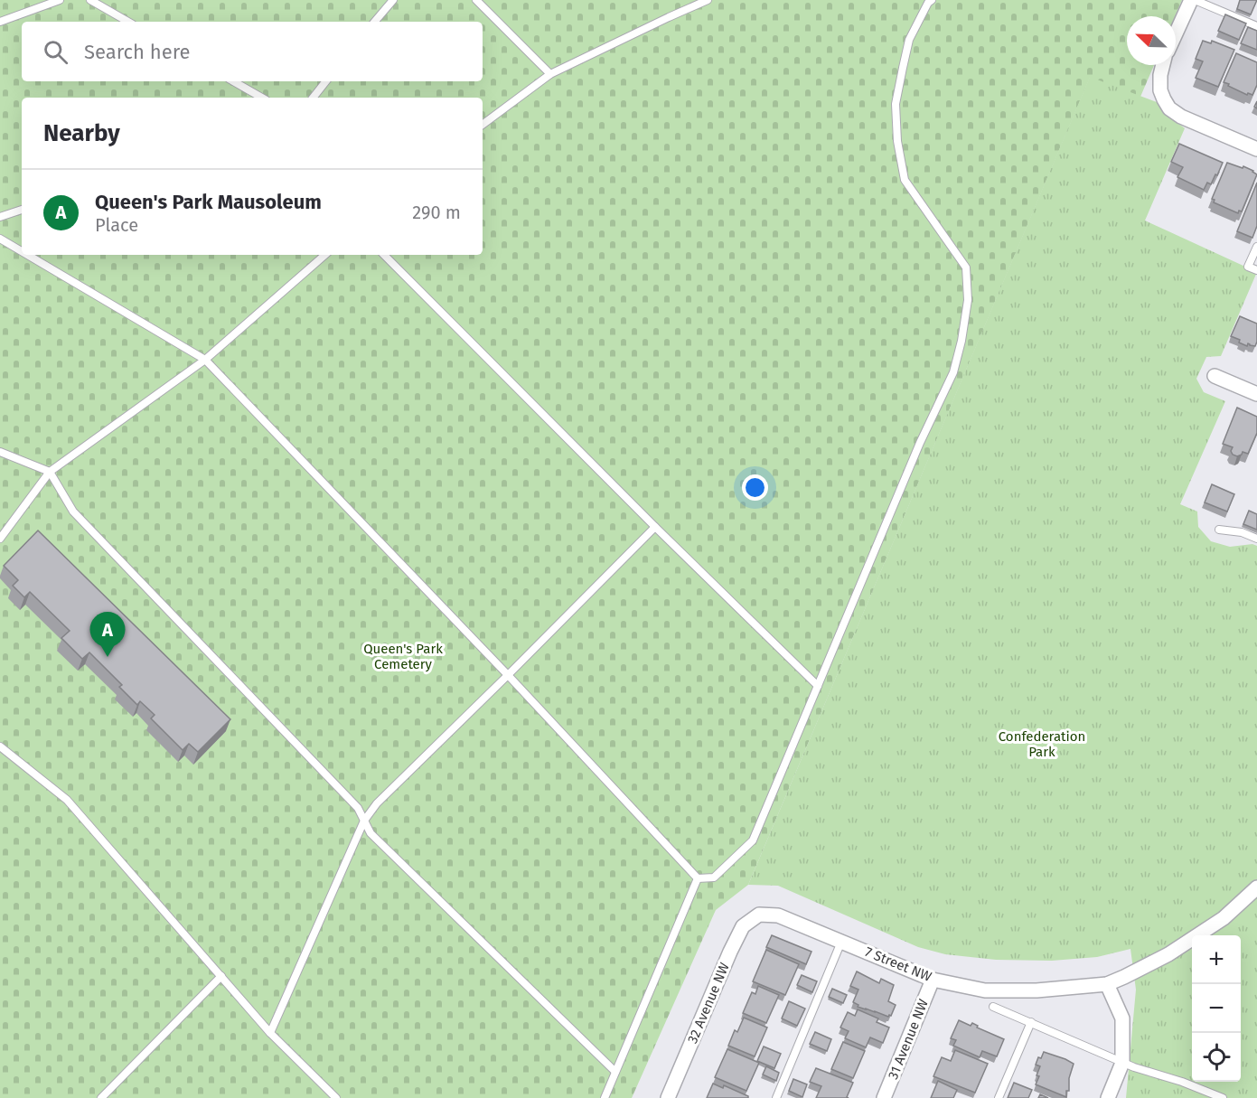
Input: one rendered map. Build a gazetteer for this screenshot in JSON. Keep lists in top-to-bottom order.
{
  "streets": {
    "street": ["7 Street NW", "32 Avenue NW", "31 Avenue NW"]
  },
  "crossings": [
    ["7 Street NW", "32 Avenue NW"],
    ["7 Street NW", "31 Avenue NW"]
  ],
  "parks": ["Queen's Park Cemetery", "Confederation Park"],
  "north": "top left",
  "page": {
    "search": "Search here",
    "heading": "Nearby",
    "list": [
      {
        "mark": "A",
        "name": "Queen's Park Mausoleum",
        "note": "Place",
        "value": "290 m"
      }
    ],
    "pins": "A",
    "map_buttons": ["+", "−"]
  }
}
